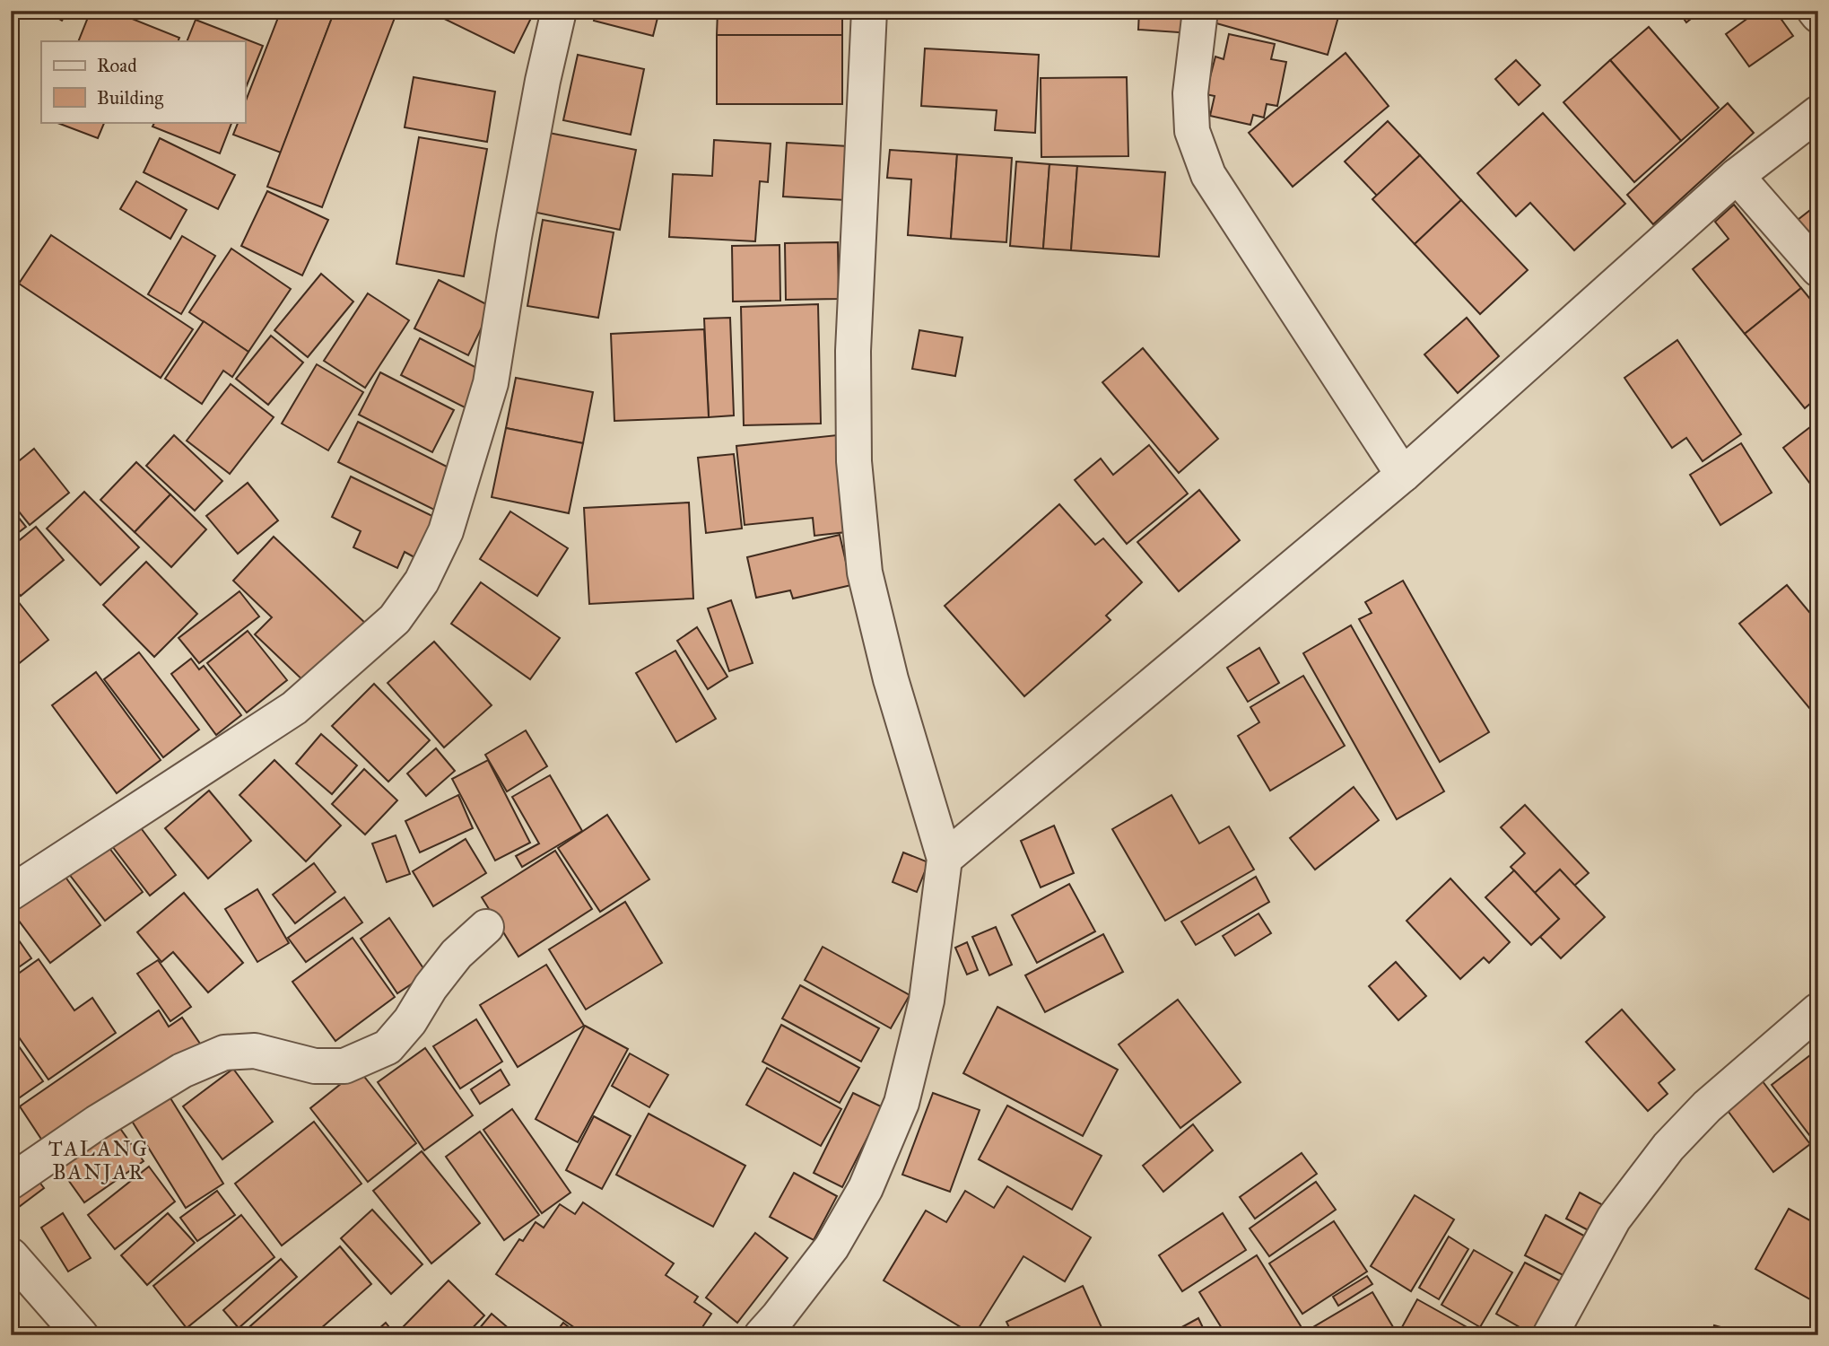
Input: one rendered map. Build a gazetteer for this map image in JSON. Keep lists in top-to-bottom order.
{
  "districts": ["TALANG BANJAR"],
  "legend": ["Road", "Building"]
}
